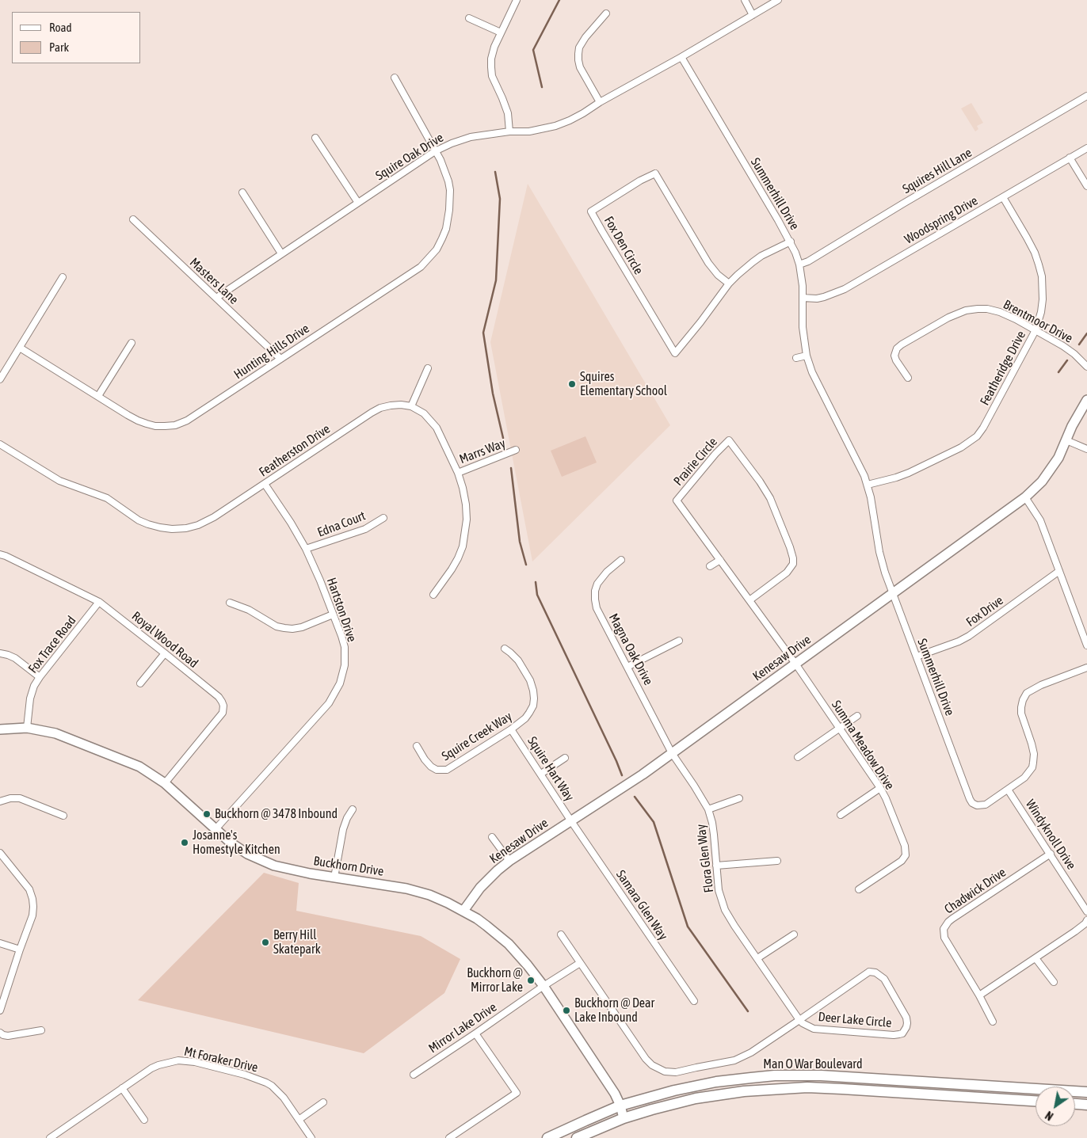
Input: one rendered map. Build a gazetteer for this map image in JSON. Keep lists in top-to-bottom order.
{
  "streets": {
    "main road": ["Man O War Boulevard"],
    "street": [
      "Squire Oak Drive",
      "Squires Hill Lane",
      "Summerhill Drive",
      "Woodspring Drive",
      "Fox Den Circle",
      "Masters Lane",
      "Brentmoor Drive",
      "Hunting Hills Drive",
      "Featheridge Drive",
      "Featherston Drive",
      "Marrs Way",
      "Prairie Circle",
      "Edna Court",
      "Hartston Drive",
      "Fox Drive",
      "Royal Wood Road",
      "Fox Trace Road",
      "Magna Oak Drive",
      "Kenesaw Drive",
      "Squire Creek Way",
      "Summa Meadow Drive",
      "Squire Hart Way",
      "Windyknoll Drive",
      "Flora Glen Way",
      "Buckhorn Drive",
      "Chadwick Drive",
      "Samara Glen Way",
      "Deer Lake Circle",
      "Mirror Lake Drive",
      "Mt Foraker Drive"
    ]
  },
  "crossings": [
    ["Squire Oak Drive", "Summerhill Drive"],
    ["Squire Oak Drive", "Masters Lane"],
    ["Squire Oak Drive", "Hunting Hills Drive"],
    ["Squires Hill Lane", "Summerhill Drive"],
    ["Summerhill Drive", "Woodspring Drive"],
    ["Summerhill Drive", "Fox Den Circle"],
    ["Summerhill Drive", "Featheridge Drive"],
    ["Summerhill Drive", "Fox Drive"],
    ["Summerhill Drive", "Kenesaw Drive"],
    ["Summerhill Drive", "Windyknoll Drive"],
    ["Woodspring Drive", "Featheridge Drive"],
    ["Masters Lane", "Hunting Hills Drive"],
    ["Brentmoor Drive", "Featheridge Drive"],
    ["Featherston Drive", "Marrs Way"],
    ["Featherston Drive", "Hartston Drive"],
    ["Prairie Circle", "Kenesaw Drive"],
    ["Prairie Circle", "Summa Meadow Drive"],
    ["Edna Court", "Hartston Drive"],
    ["Hartston Drive", "Buckhorn Drive"],
    ["Royal Wood Road", "Fox Trace Road"],
    ["Royal Wood Road", "Buckhorn Drive"],
    ["Fox Trace Road", "Buckhorn Drive"],
    ["Magna Oak Drive", "Kenesaw Drive"],
    ["Magna Oak Drive", "Flora Glen Way"],
    ["Kenesaw Drive", "Summa Meadow Drive"],
    ["Kenesaw Drive", "Squire Hart Way"],
    ["Kenesaw Drive", "Flora Glen Way"],
    ["Kenesaw Drive", "Buckhorn Drive"],
    ["Kenesaw Drive", "Samara Glen Way"],
    ["Squire Creek Way", "Squire Hart Way"],
    ["Squire Hart Way", "Samara Glen Way"],
    ["Windyknoll Drive", "Chadwick Drive"],
    ["Flora Glen Way", "Deer Lake Circle"],
    ["Buckhorn Drive", "Mirror Lake Drive"],
    ["Buckhorn Drive", "Man O War Boulevard"]
  ],
  "places": [
    "Squires Elementary School",
    "Buckhorn @ 3478 Inbound",
    "Josanne's Homestyle Kitchen",
    "Berry Hill Skatepark",
    "Buckhorn @ Mirror Lake",
    "Buckhorn @ Dear Lake Inbound"
  ],
  "legend": ["Road", "Park"],
  "north": "bottom left"
}
